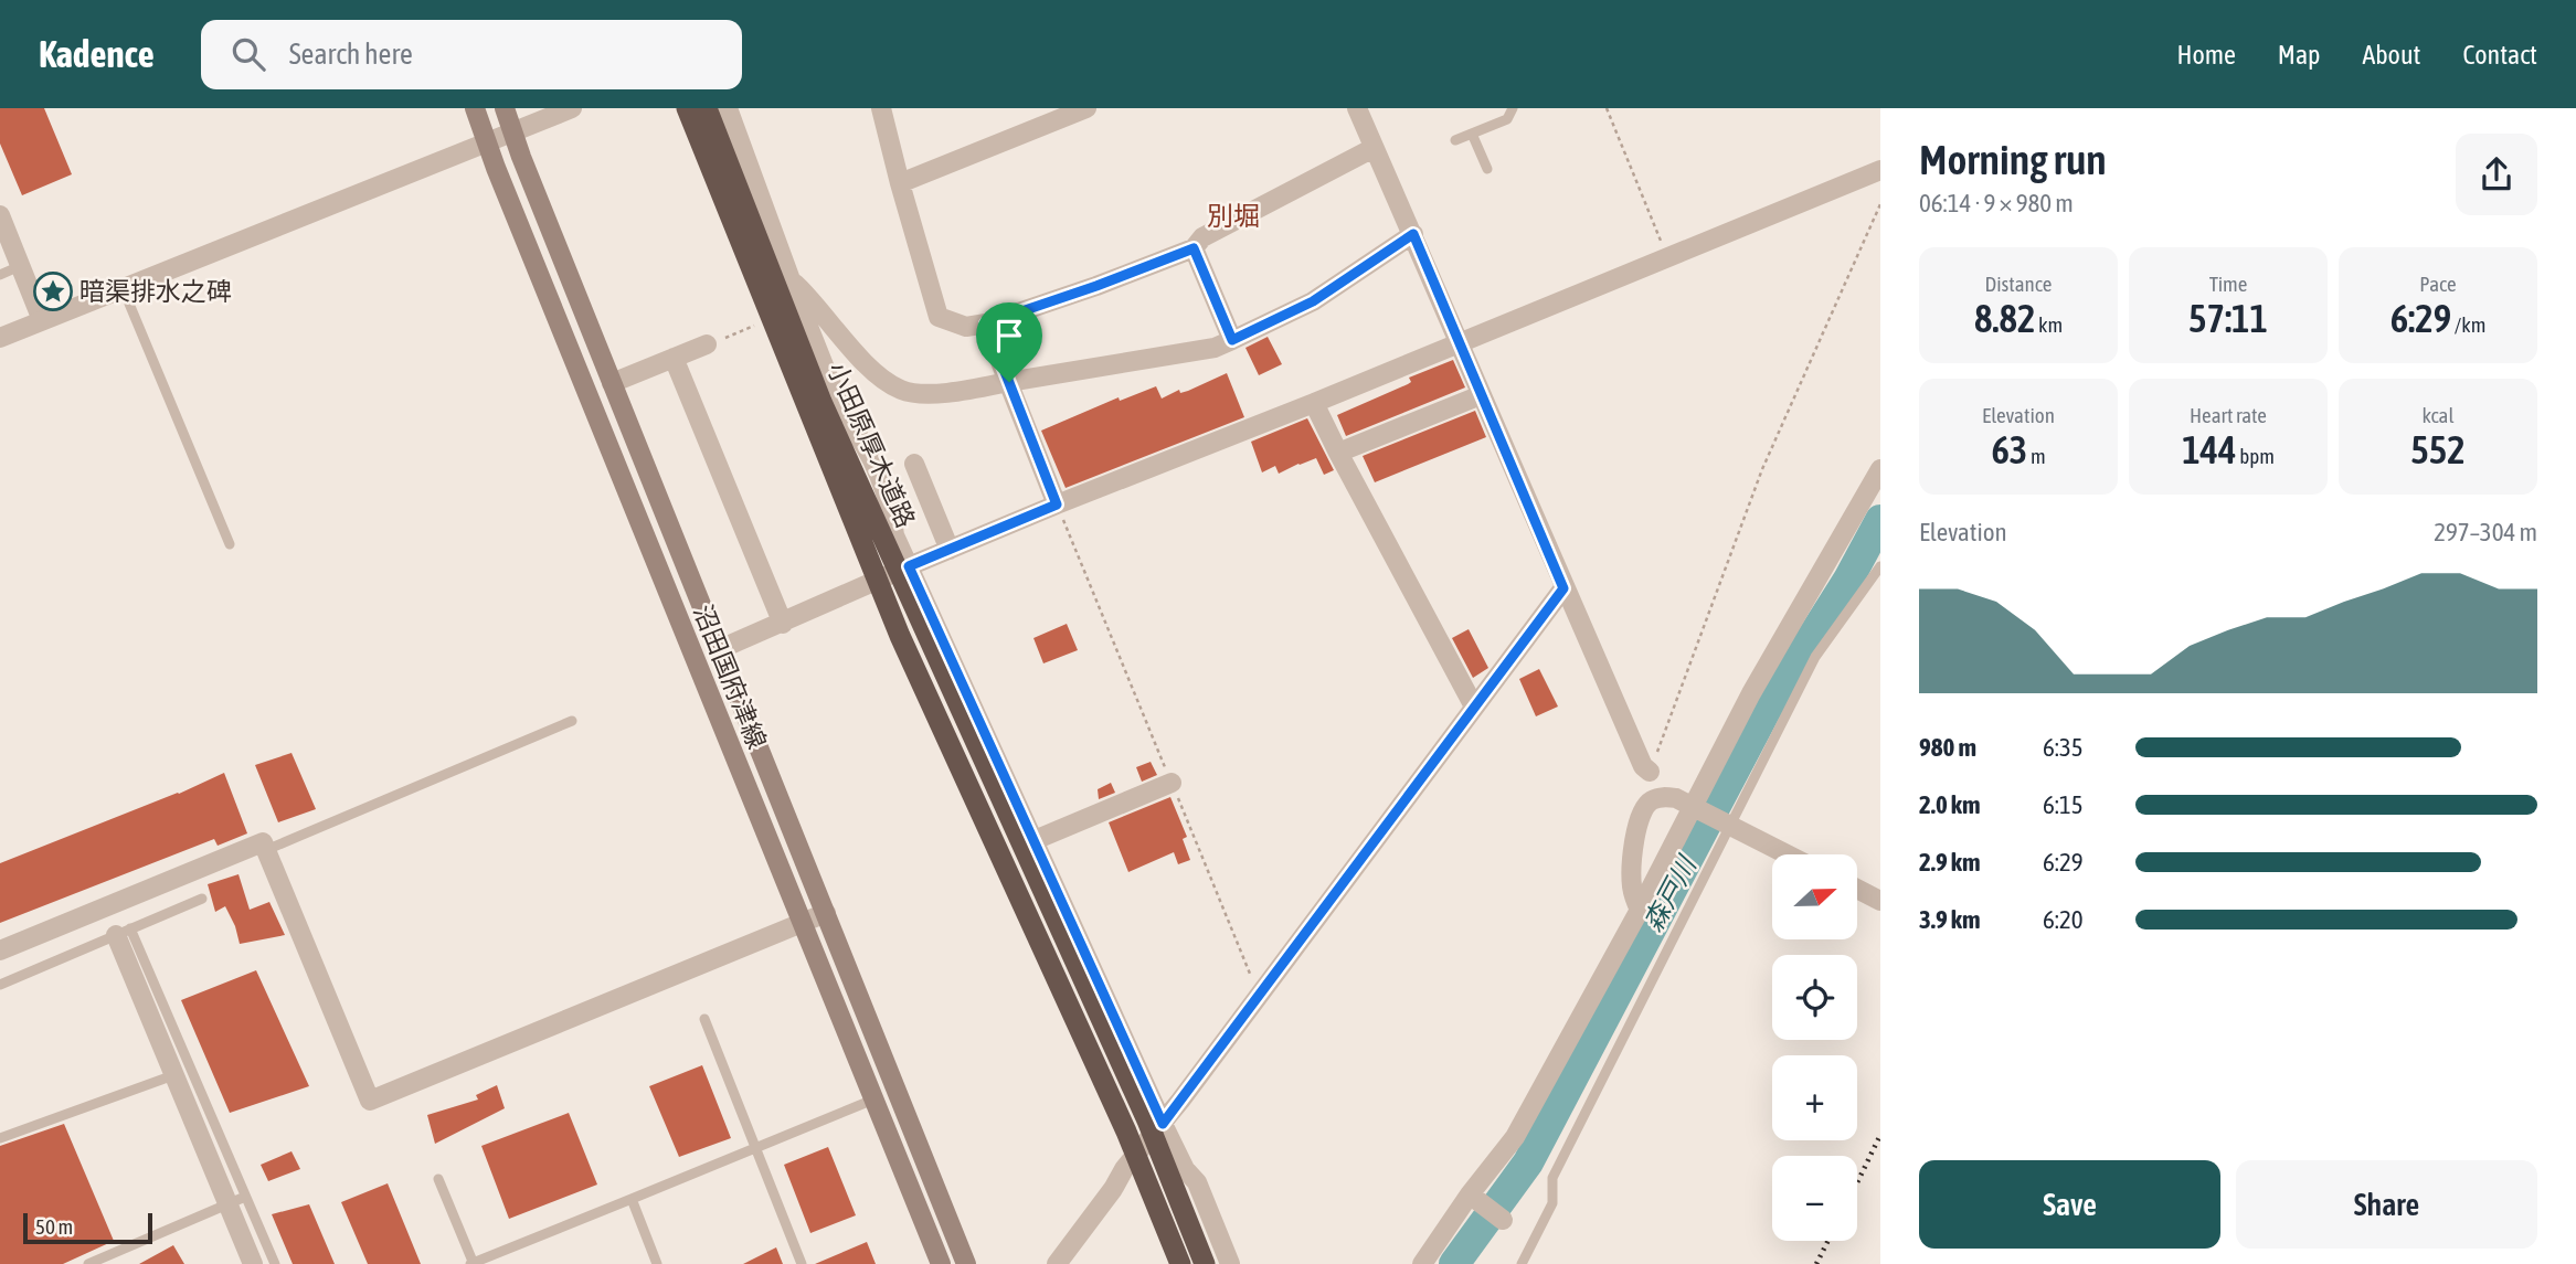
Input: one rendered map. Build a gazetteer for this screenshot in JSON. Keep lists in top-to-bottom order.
{
  "streets": {
    "highway": ["小田原厚木道路"],
    "main road": ["沼田国府津線"]
  },
  "districts": ["別堀"],
  "water": ["森戸川"],
  "places": {
    "place": ["暗渠排水之碑"]
  },
  "scale_bar": "50 m",
  "north": "right",
  "page": {
    "header": "Kadence",
    "search": "Search here",
    "nav": [
      "Home",
      "Map",
      "About",
      "Contact"
    ],
    "heading": ["Morning run", "06:14 · 9 × 980 m"],
    "stats": [
      ["Distance", "8.82 km"],
      ["Time", "57:11"],
      ["Pace", "6:29 /km"],
      ["Elevation", "63 m"],
      ["Heart rate", "144 bpm"],
      ["kcal", "552"]
    ],
    "chart": ["Elevation", "297–304 m"],
    "list": [
      {
        "name": "980 m",
        "note": "6:35"
      },
      {
        "name": "2.0 km",
        "note": "6:15"
      },
      {
        "name": "2.9 km",
        "note": "6:29"
      },
      {
        "name": "3.9 km",
        "note": "6:20"
      }
    ],
    "map_buttons": ["+", "−"],
    "buttons": ["Save", "Share"],
    "scale": "50 m"
  }
}
